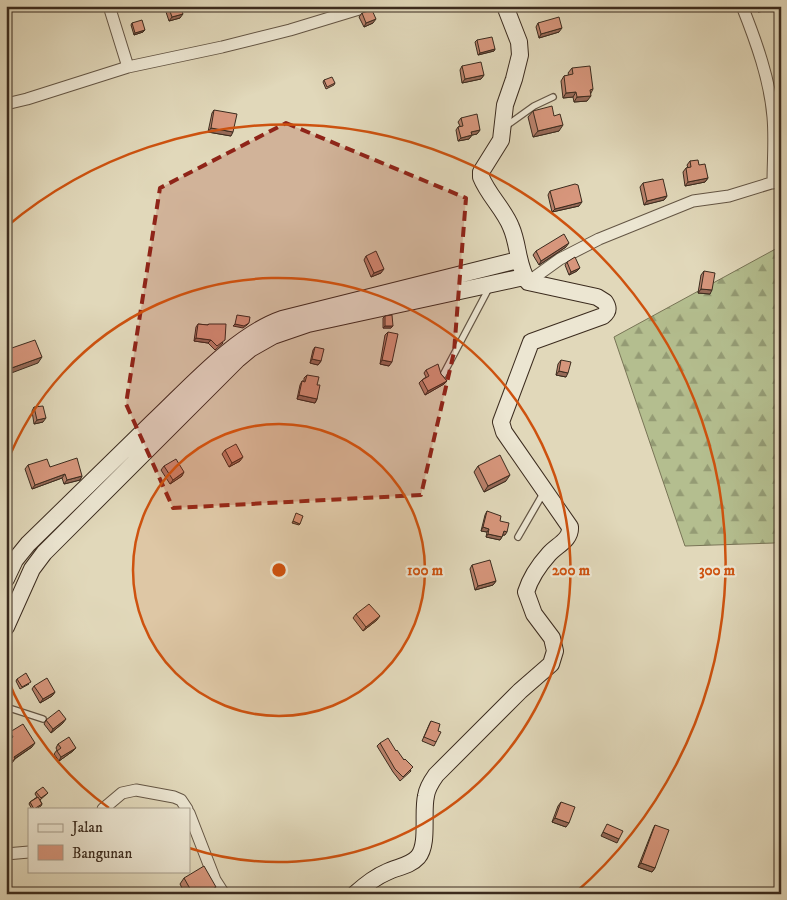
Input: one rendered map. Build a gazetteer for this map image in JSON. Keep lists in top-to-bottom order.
{
  "legend": ["Jalan", "Bangunan"],
  "rings": ["100 m", "200 m", "300 m"]
}
